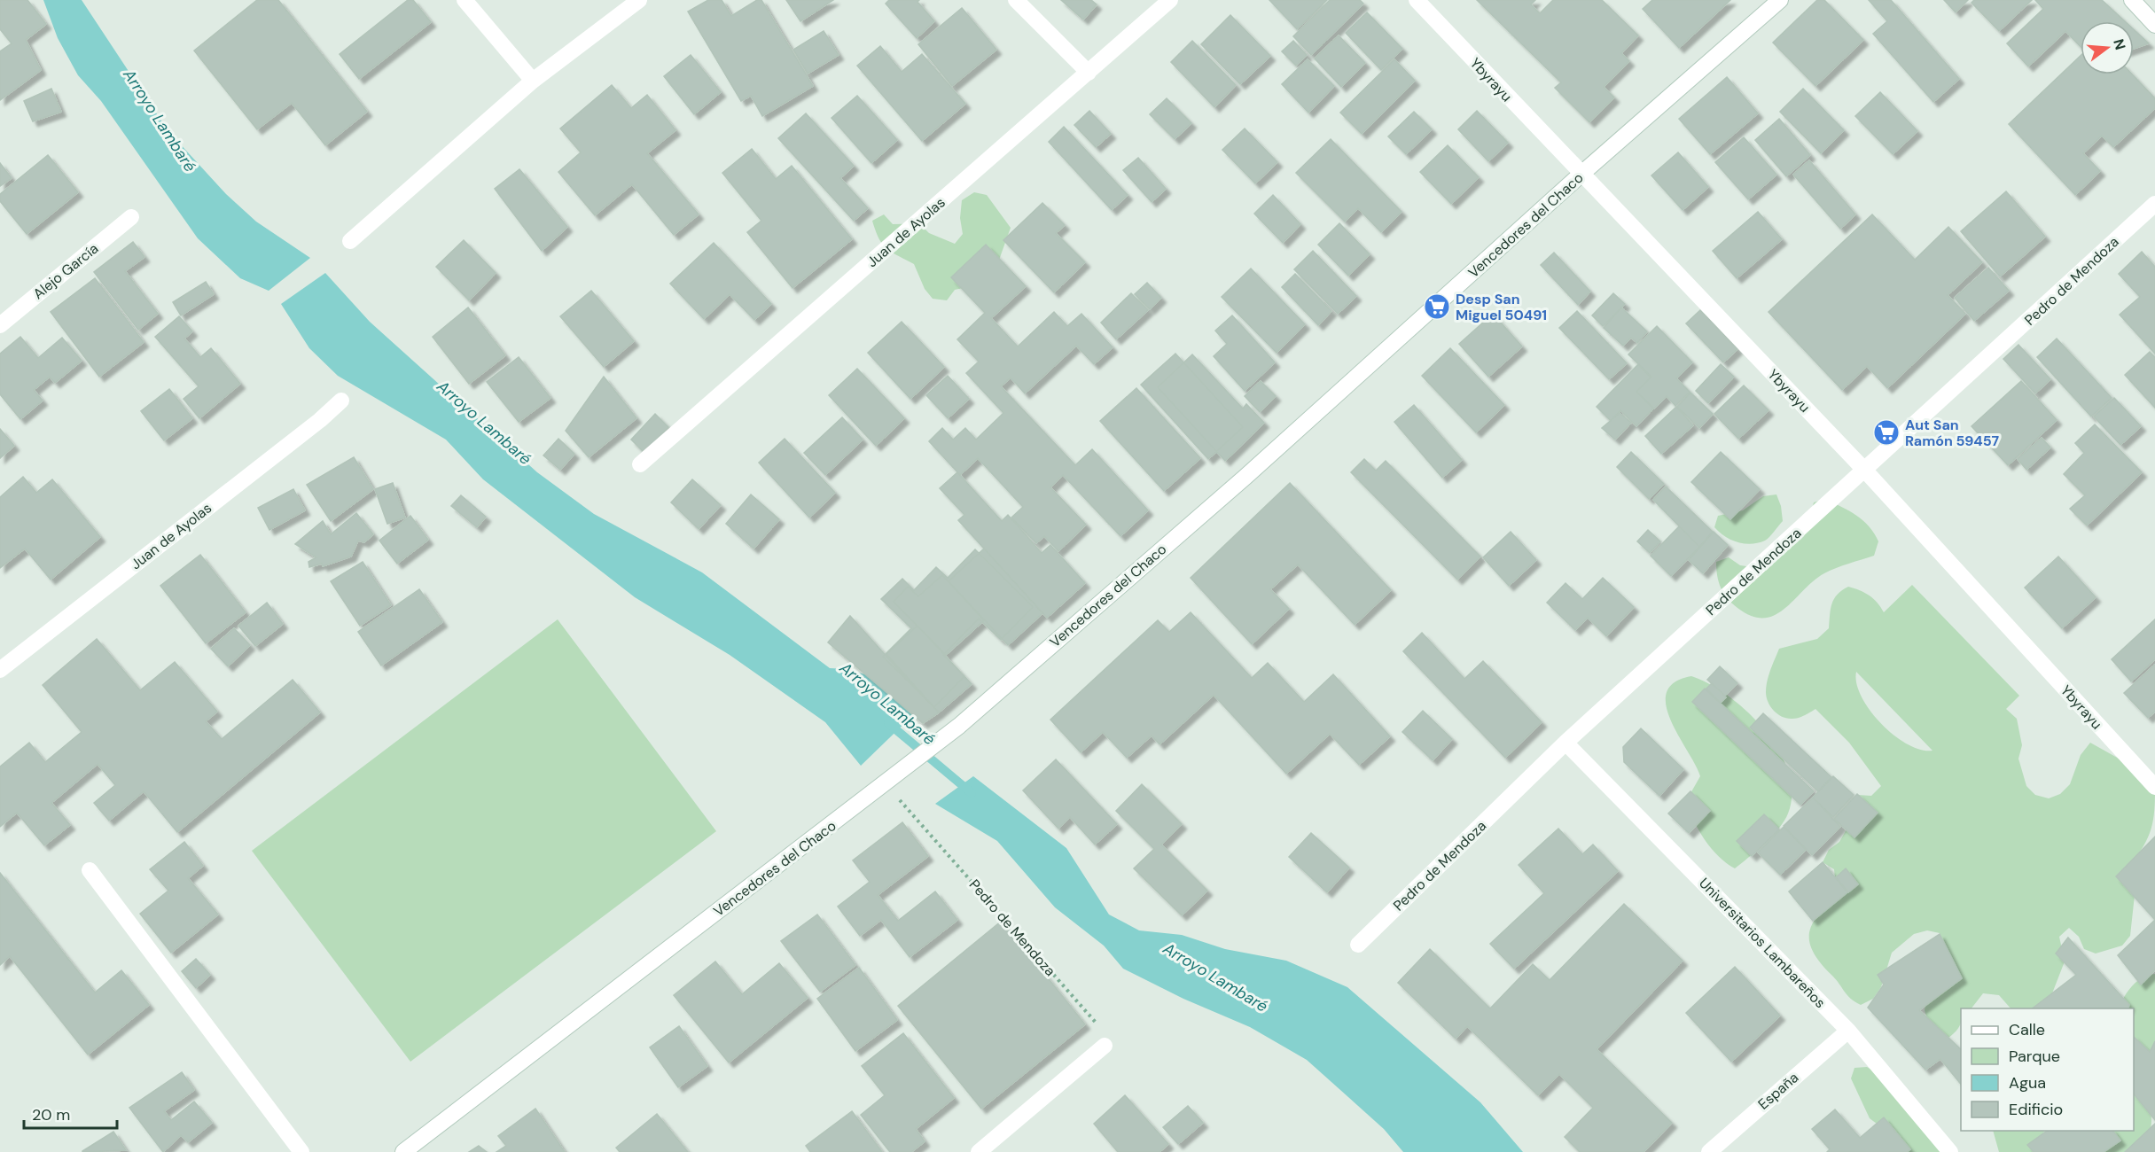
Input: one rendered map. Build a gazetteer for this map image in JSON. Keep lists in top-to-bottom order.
{
  "streets": {
    "street": [
      "Ybyrayu",
      "Vencedores del Chaco",
      "Juan de Ayolas",
      "Alejo García",
      "Pedro de Mendoza",
      "Universitarios Lambareños",
      "España"
    ]
  },
  "crossings": [
    ["Ybyrayu", "Vencedores del Chaco"],
    ["Ybyrayu", "Pedro de Mendoza"],
    ["Vencedores del Chaco", "Pedro de Mendoza"],
    ["Pedro de Mendoza", "Universitarios Lambareños"],
    ["Universitarios Lambareños", "España"]
  ],
  "water": ["Arroyo Lambaré"],
  "places": {
    "supermarket": ["Desp San Miguel 50491", "Aut San Ramón 59457"]
  },
  "legend": [
    "Calle",
    "Parque",
    "Agua",
    "Edificio"
  ],
  "scale_bar": "20 m",
  "north": "right"
}
